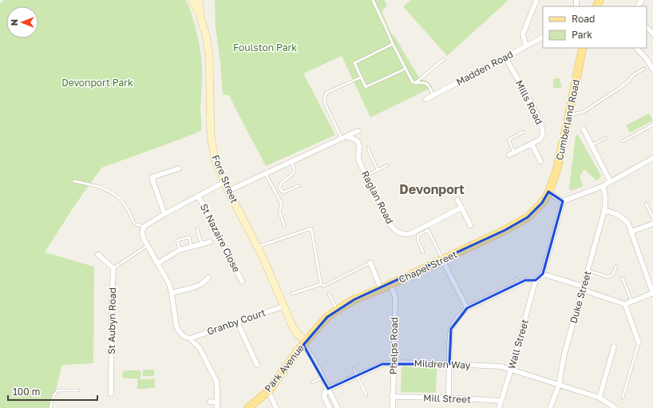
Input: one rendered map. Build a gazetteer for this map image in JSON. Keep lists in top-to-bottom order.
{
  "streets": {
    "main road": ["Cumberland Road", "Chapel Street", "Park Avenue"],
    "street": [
      "Madden Road",
      "Mills Road",
      "Fore Street",
      "Raglan Road",
      "St Nazaire Close",
      "Duke Street",
      "St Aubyn Road",
      "Granby Court",
      "Wall Street",
      "Phelps Road",
      "Mildren Way",
      "Mill Street"
    ]
  },
  "crossings": [
    ["Madden Road", "Mills Road"],
    ["Cumberland Road", "Chapel Street"],
    ["Fore Street", "Chapel Street"],
    ["Fore Street", "Granby Court"],
    ["Fore Street", "Mildren Way"],
    ["Fore Street", "Park Avenue"],
    ["Chapel Street", "Phelps Road"],
    ["Chapel Street", "Park Avenue"],
    ["Duke Street", "Mildren Way"],
    ["Wall Street", "Mildren Way"],
    ["Wall Street", "Mill Street"],
    ["Phelps Road", "Mildren Way"],
    ["Phelps Road", "Mill Street"]
  ],
  "districts": ["Devonport"],
  "parks": ["Foulston Park", "Devonport Park"],
  "legend": ["Road", "Park"],
  "scale_bar": "100 m",
  "north": "left"
}
